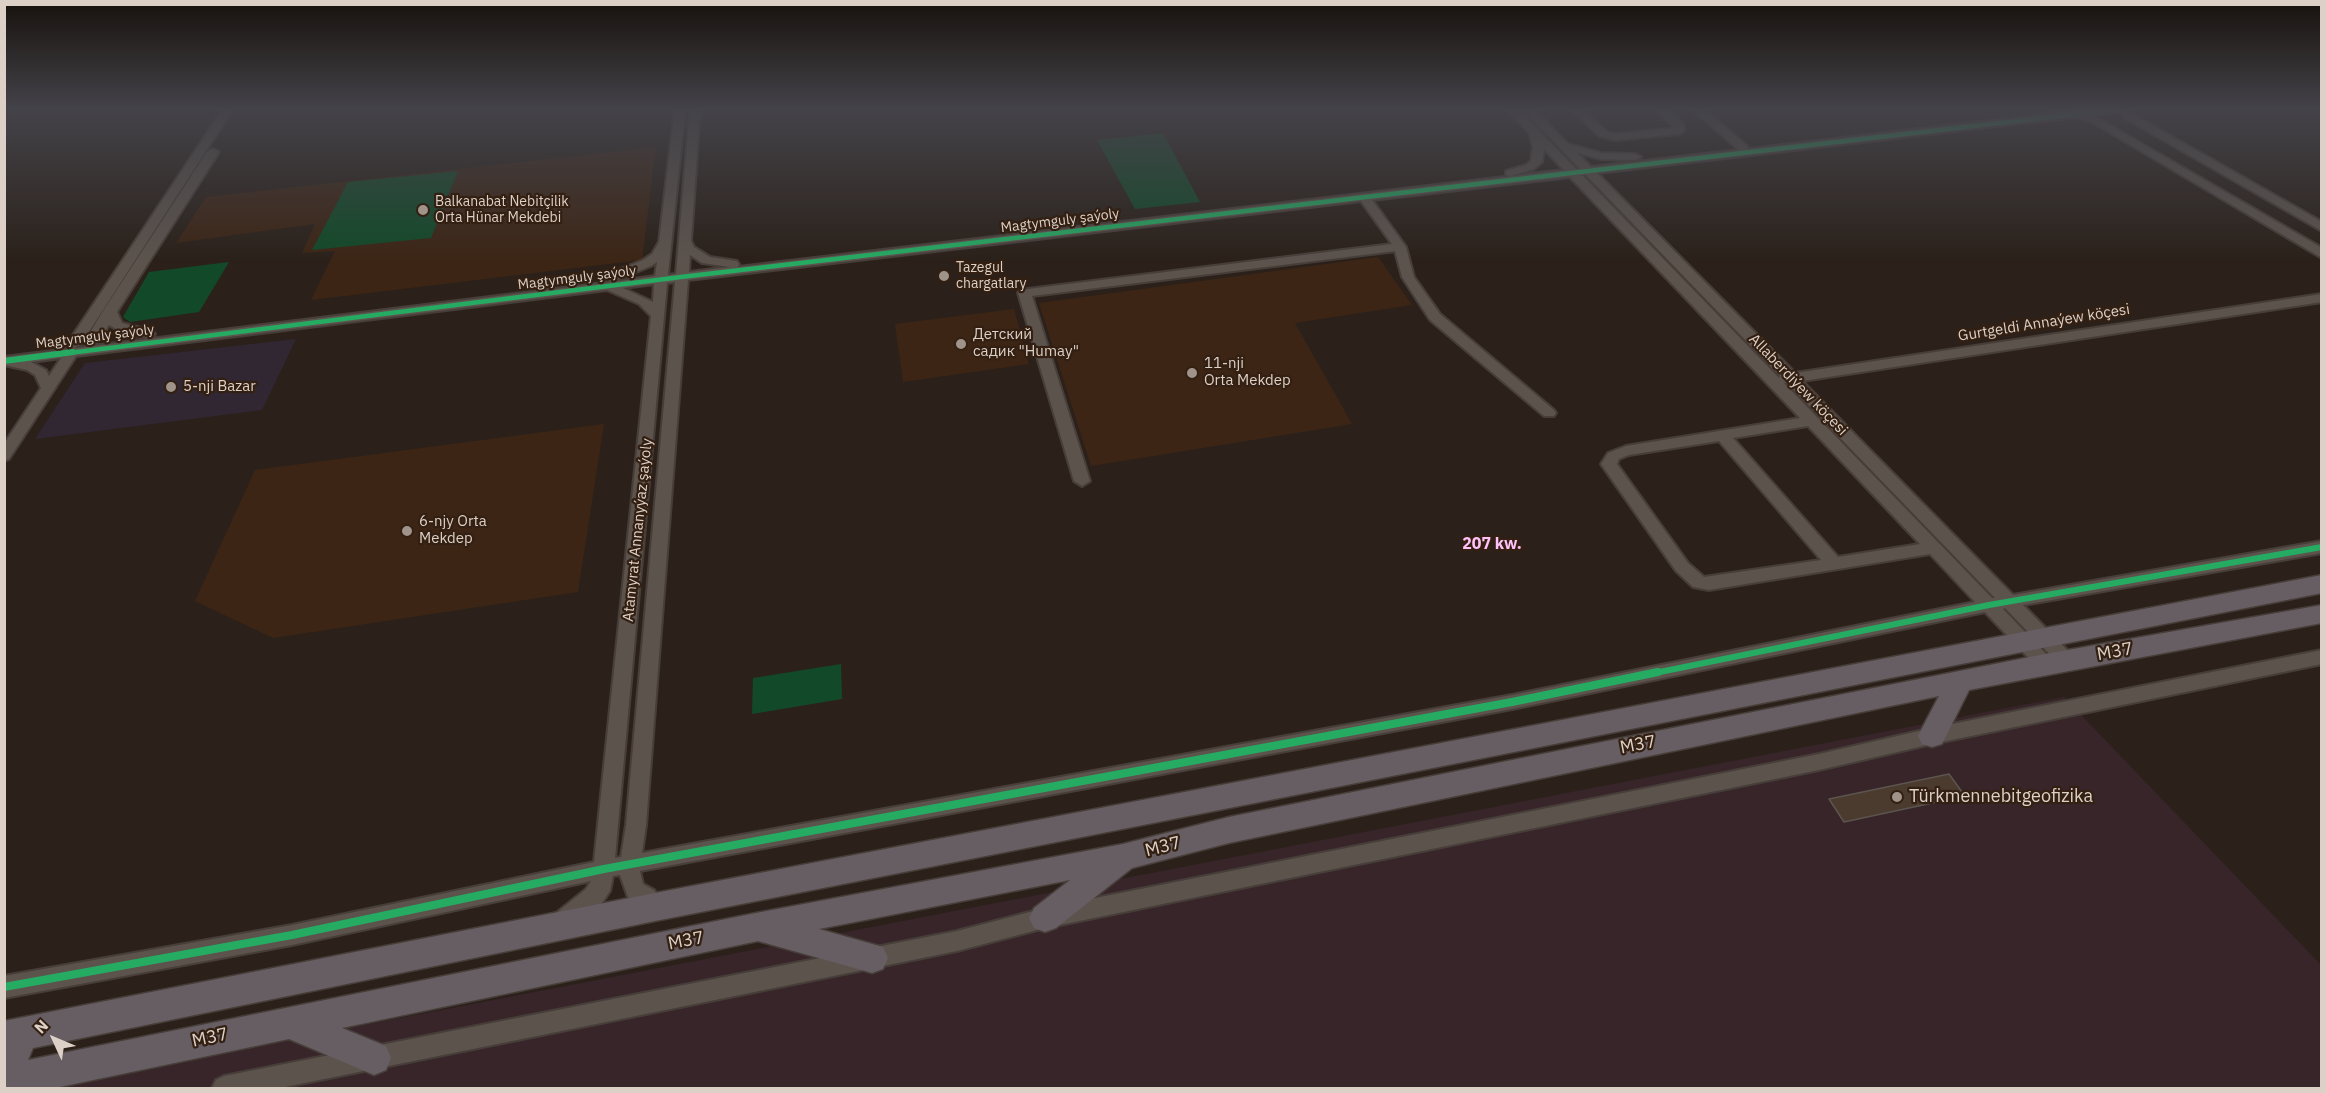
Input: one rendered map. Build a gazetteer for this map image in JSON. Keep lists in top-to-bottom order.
{
  "streets": {
    "highway": ["M37"],
    "street": [
      "Magtymguly şaýoly",
      "Gurtgeldi Annaýew köçesi",
      "Allaberdiýew köçesi",
      "Atamyrat Annanyýaz şaýoly"
    ]
  },
  "crossings": [
    ["Magtymguly şaýoly", "Allaberdiýew köçesi"],
    ["Magtymguly şaýoly", "Atamyrat Annanyýaz şaýoly"],
    ["Gurtgeldi Annaýew köçesi", "Allaberdiýew köçesi"],
    ["Allaberdiýew köçesi", "M37"],
    ["Atamyrat Annanyýaz şaýoly", "M37"]
  ],
  "districts": ["207 kw."],
  "places": [
    "Balkanabat Nebitçilik Orta Hünar Mekdebi",
    "Tazegul chargatlary",
    "Детский садик \"Humay\"",
    "11-nji Orta Mekdep",
    "5-nji Bazar",
    "6-njy Orta Mekdep",
    "Türkmennebitgeofizika"
  ],
  "north": "top left"
}
